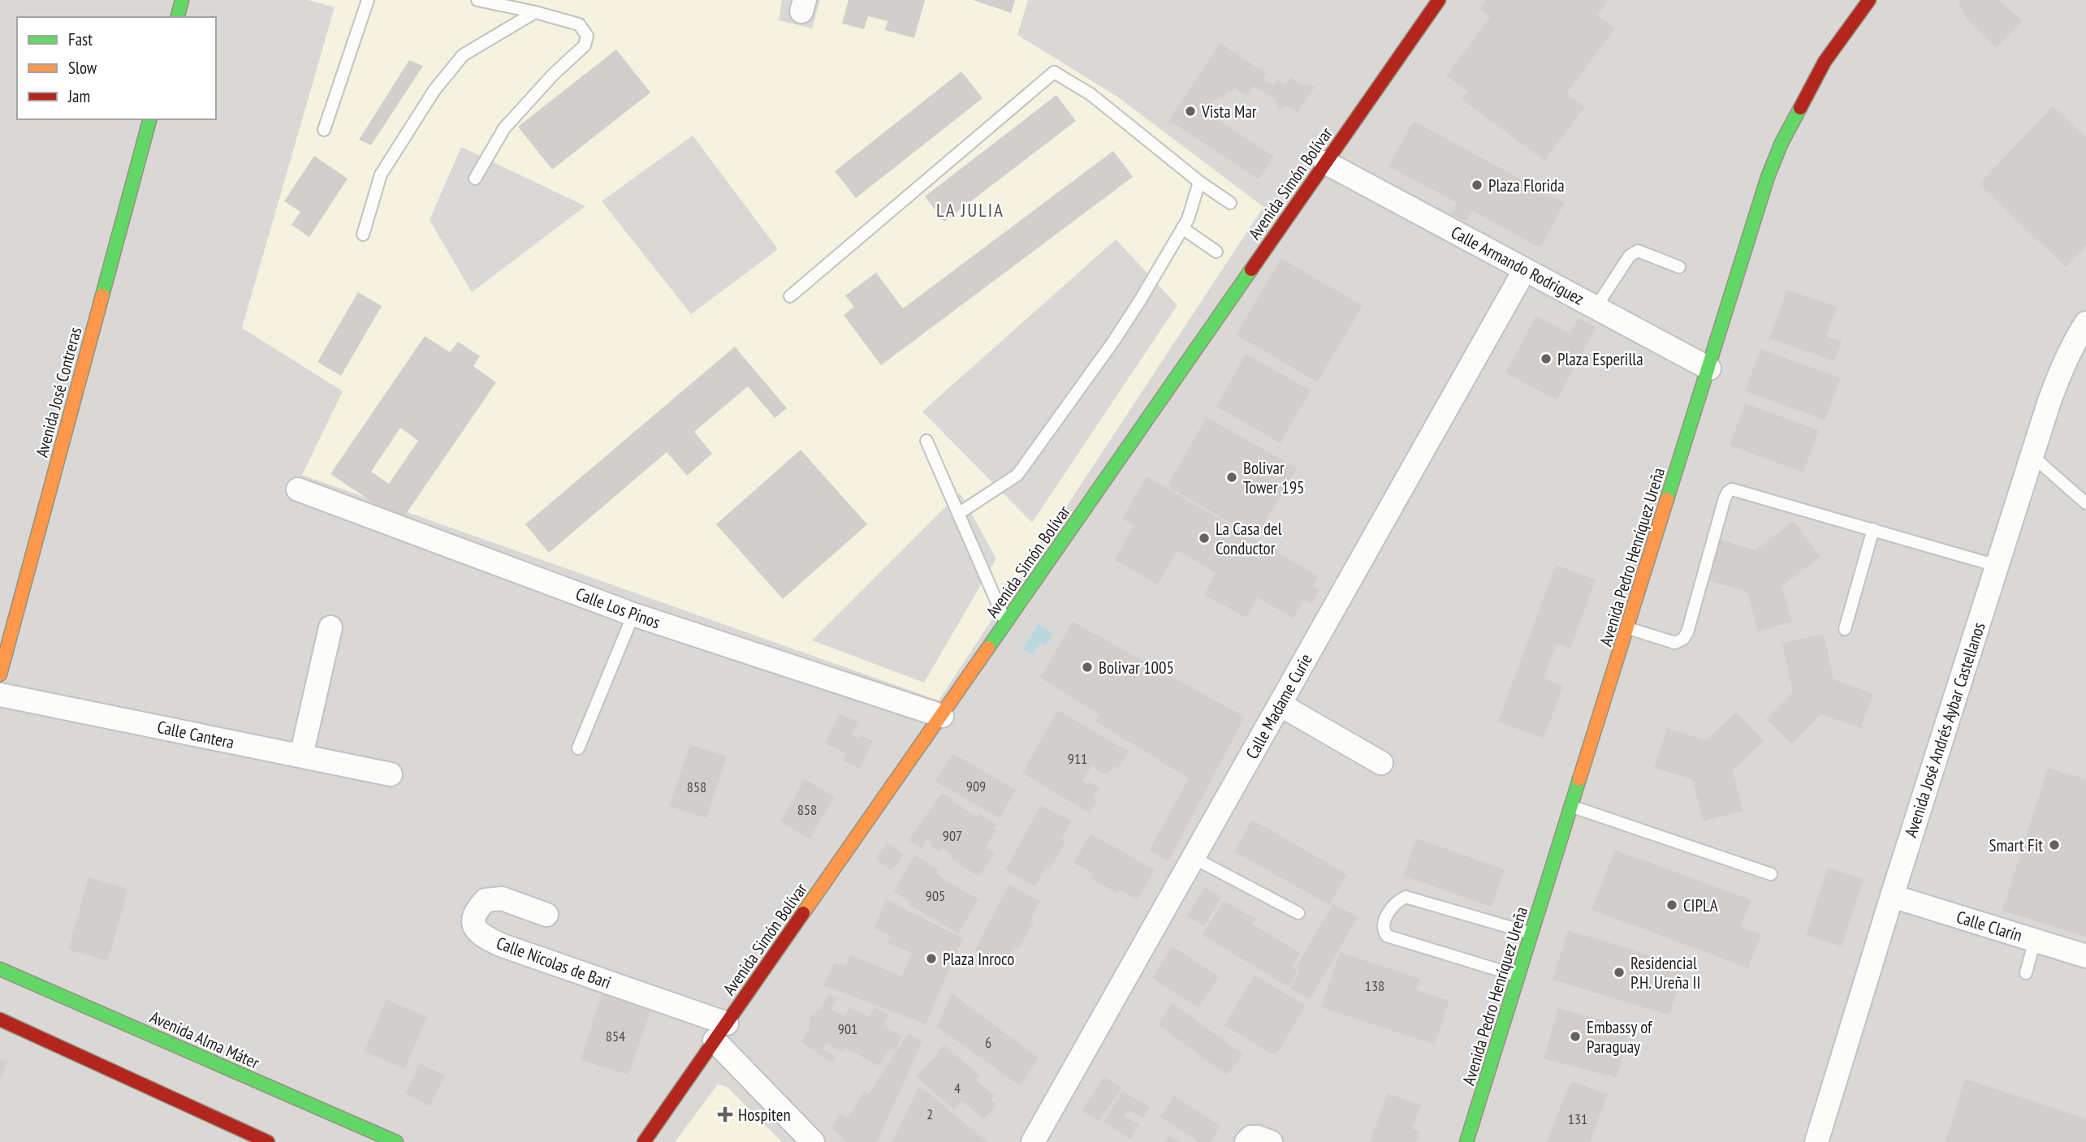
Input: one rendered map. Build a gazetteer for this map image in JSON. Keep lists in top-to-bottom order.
{
  "streets": {
    "main road": [
      "Avenida Simón Bolívar",
      "Avenida José Contreras",
      "Avenida Pedro Henríquez Ureña",
      "Avenida Alma Máter"
    ],
    "street": [
      "Calle Armando Rodriguez",
      "Calle Los Pinos",
      "Calle Madame Curie",
      "Avenida José Andrés Aybar Castellanos",
      "Calle Cantera",
      "Calle Clarín",
      "Calle Nicolas de Bari"
    ]
  },
  "crossings": [
    ["Avenida Simón Bolívar", "Calle Armando Rodriguez"],
    ["Avenida Simón Bolívar", "Calle Los Pinos"],
    ["Avenida Simón Bolívar", "Calle Nicolas de Bari"],
    ["Calle Armando Rodriguez", "Avenida Pedro Henríquez Ureña"],
    ["Calle Armando Rodriguez", "Calle Madame Curie"],
    ["Avenida José Andrés Aybar Castellanos", "Calle Clarín"]
  ],
  "districts": ["LA JULIA"],
  "places": {
    "other": [
      "Vista Mar",
      "Plaza Florida",
      "Plaza Esperilla",
      "Bolivar Tower 195",
      "La Casa del Conductor",
      "Bolivar 1005",
      "Smart Fit",
      "CIPLA",
      "Plaza Inroco",
      "Residencial P.H. Ureña II",
      "Embassy of Paraguay"
    ],
    "health": ["Hospiten"]
  },
  "house_numbers": [
    "911",
    "909",
    "858",
    "858",
    "907",
    "905",
    "138",
    "901",
    "854",
    "6",
    "4",
    "2",
    "131"
  ],
  "legend": ["Fast", "Slow", "Jam"]
}
